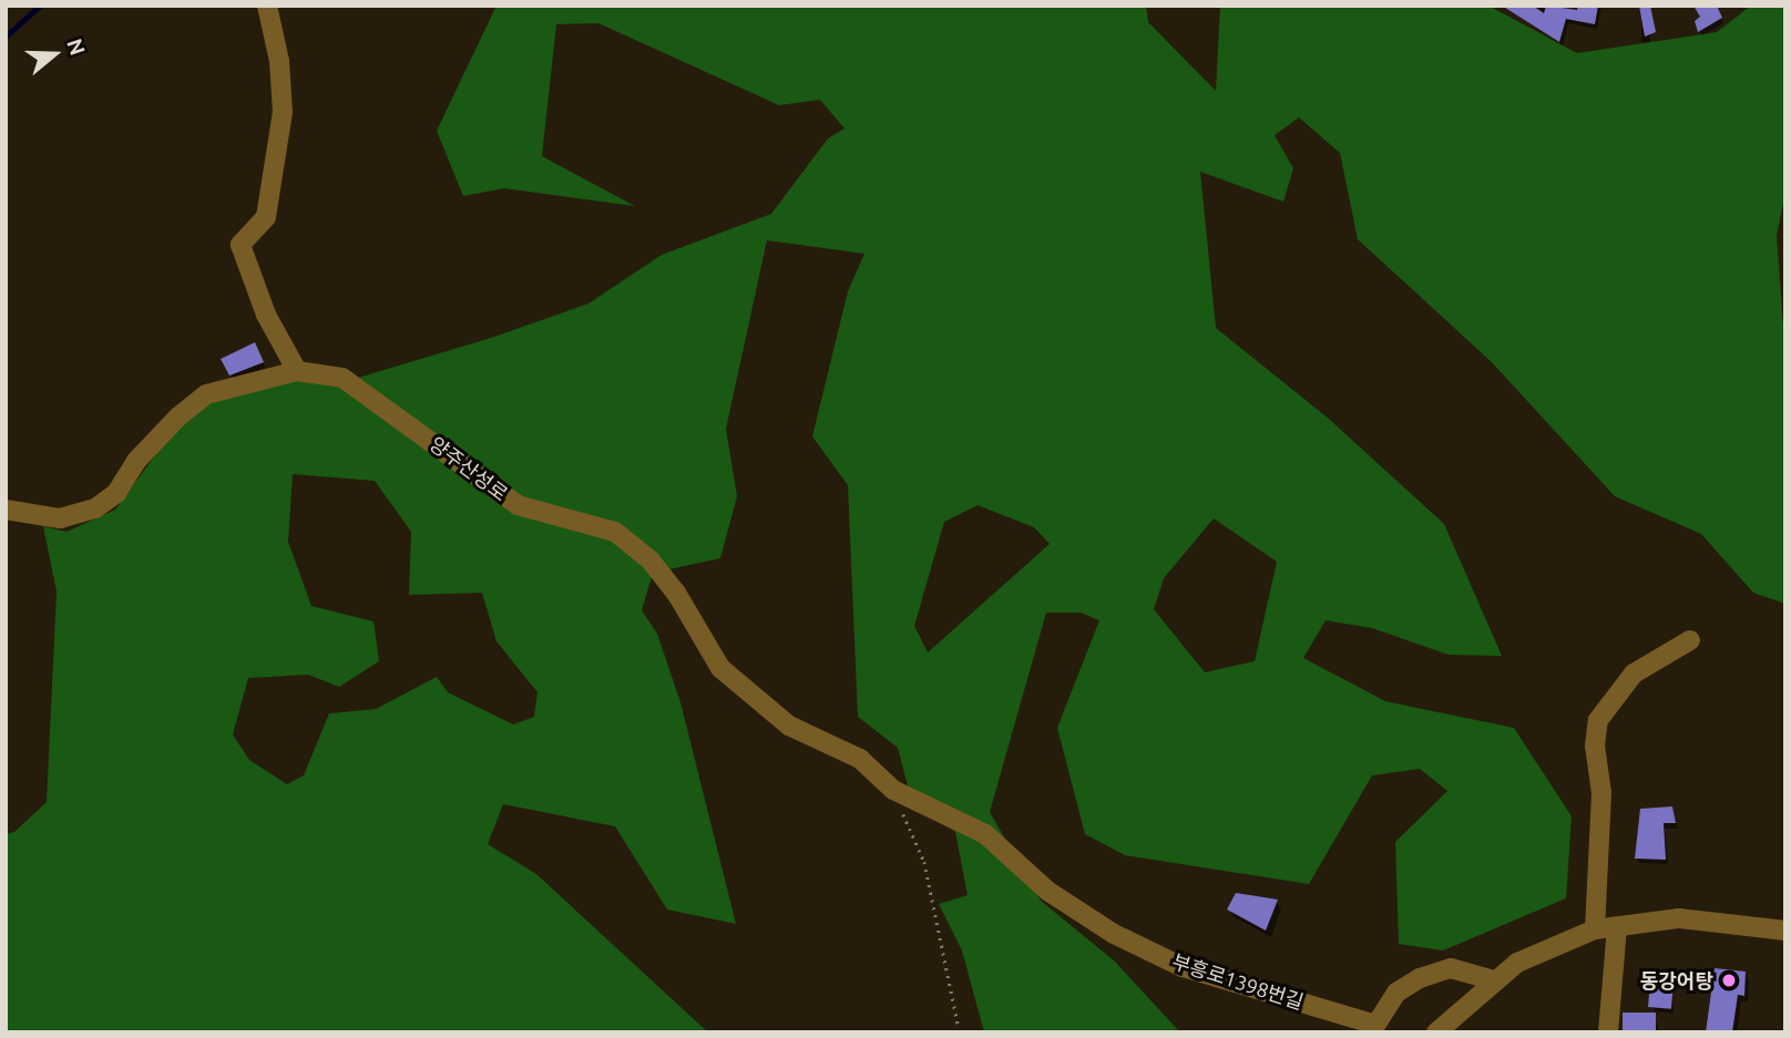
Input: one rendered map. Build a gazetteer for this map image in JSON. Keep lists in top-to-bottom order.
{
  "streets": {
    "street": ["양주산성로", "부흥로1398번길"]
  },
  "crossings": [
    ["양주산성로", "부흥로1398번길"]
  ],
  "places": ["동강어탕"],
  "north": "right"
}
